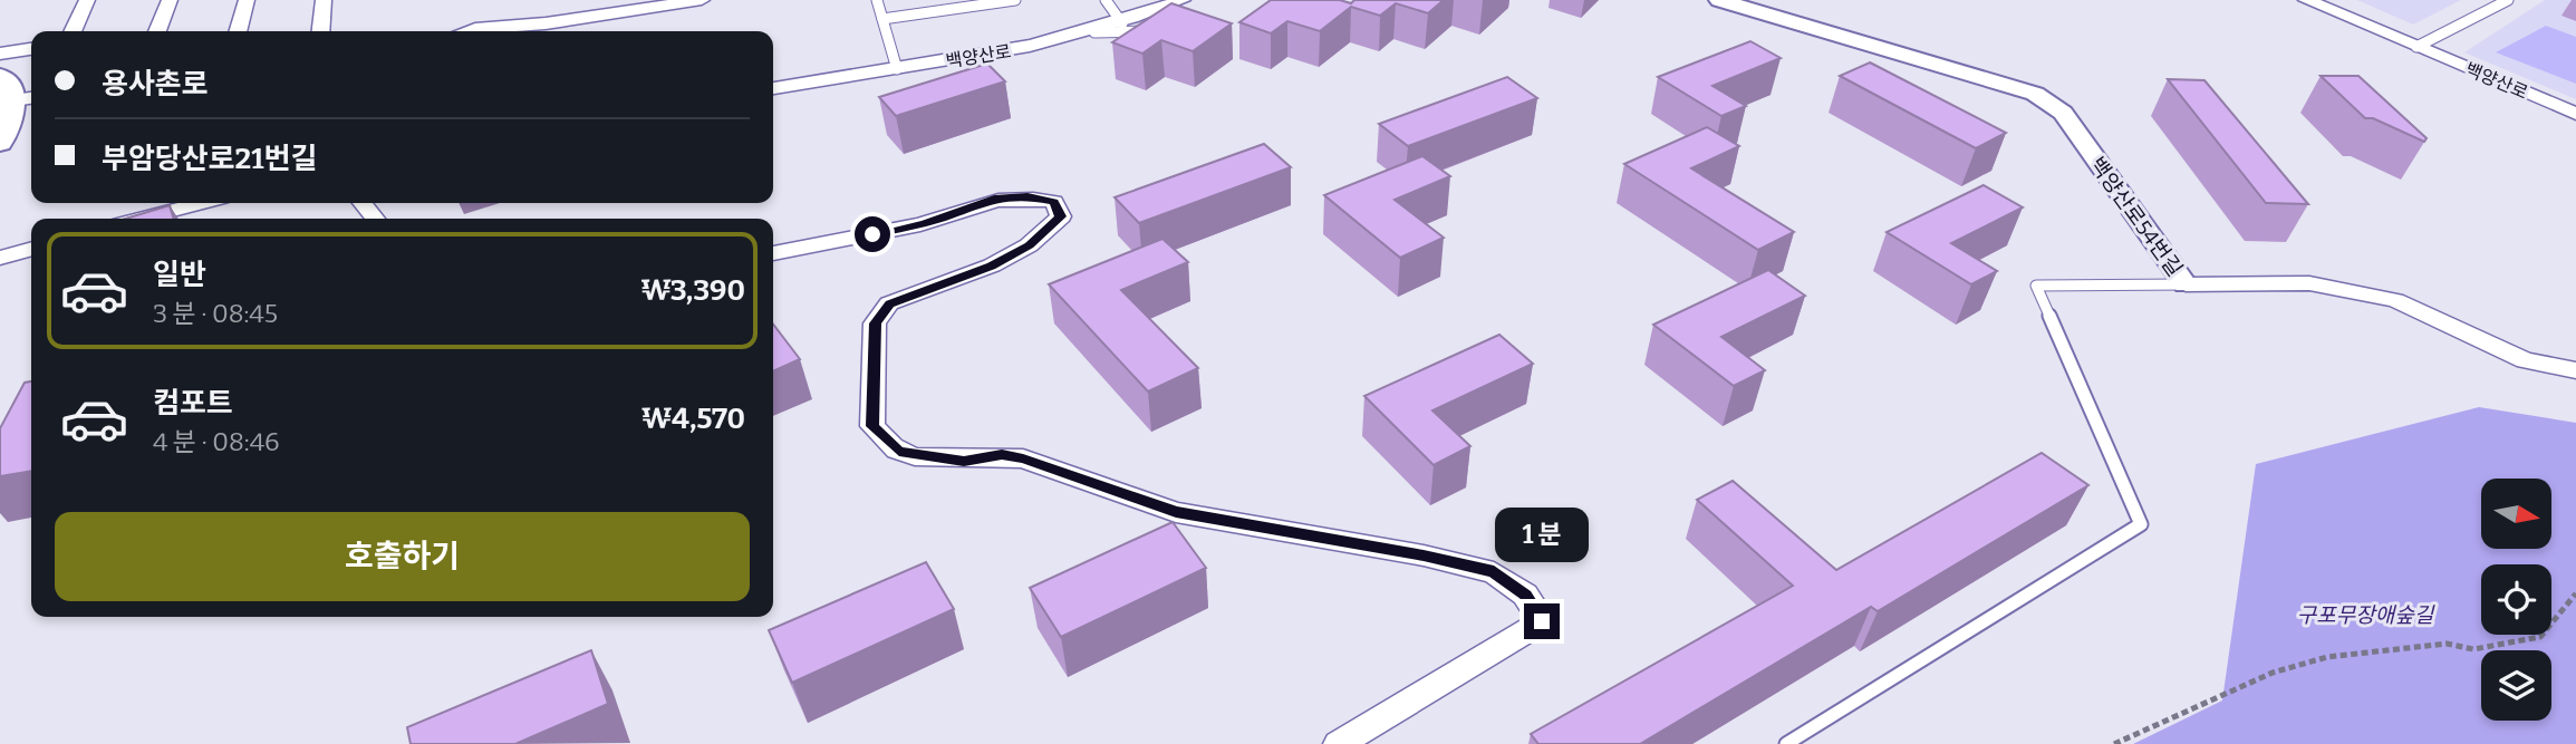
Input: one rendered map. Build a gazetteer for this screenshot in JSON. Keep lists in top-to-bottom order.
{
  "streets": {
    "street": ["백양산로", "백양산로54번길"]
  },
  "parks": ["구포무장애숲길"],
  "north": "right",
  "page": {
    "banner": ["용사촌로", "부암당산로21번길"],
    "list": [
      {
        "name": "일반",
        "note": "3 분 · 08:45",
        "value": "₩3,390"
      },
      {
        "name": "컴포트",
        "note": "4 분 · 08:46",
        "value": "₩4,570"
      }
    ],
    "buttons": "호출하기",
    "bubble": "1 분"
  }
}
